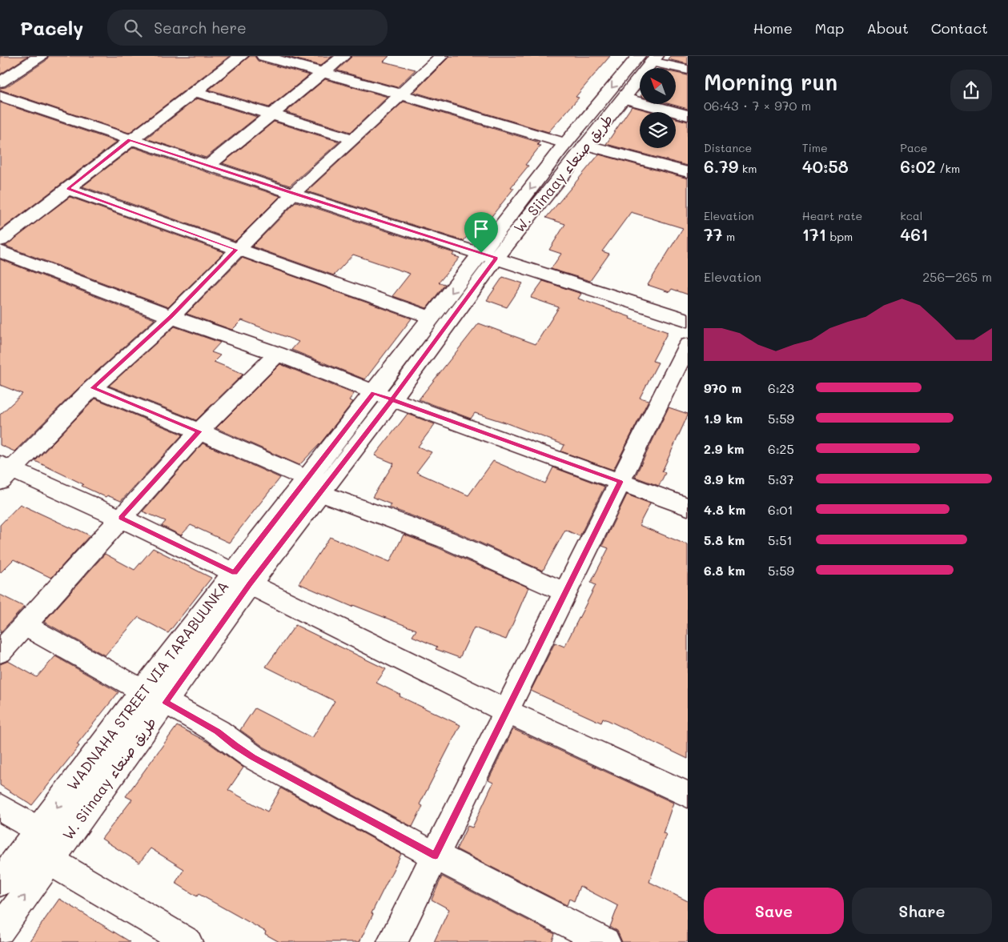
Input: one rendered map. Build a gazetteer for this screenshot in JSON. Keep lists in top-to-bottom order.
{
  "streets": {
    "street": ["W. Siinaay طريق صنعاء", "WADNAHA STREET VIA TARABUUNKA"]
  },
  "crossings": [
    ["W. Siinaay طريق صنعاء", "WADNAHA STREET VIA TARABUUNKA"]
  ],
  "north": "top left",
  "page": {
    "header": "Pacely",
    "search": "Search here",
    "nav": [
      "Home",
      "Map",
      "About",
      "Contact"
    ],
    "heading": ["Morning run", "06:43 · 7 × 970 m"],
    "stats": [
      ["Distance", "6.79 km"],
      ["Time", "40:58"],
      ["Pace", "6:02 /km"],
      ["Elevation", "77 m"],
      ["Heart rate", "171 bpm"],
      ["kcal", "461"]
    ],
    "chart": ["Elevation", "256–265 m"],
    "list": [
      {
        "name": "970 m",
        "note": "6:23"
      },
      {
        "name": "1.9 km",
        "note": "5:59"
      },
      {
        "name": "2.9 km",
        "note": "6:25"
      },
      {
        "name": "3.9 km",
        "note": "5:37"
      },
      {
        "name": "4.8 km",
        "note": "6:01"
      },
      {
        "name": "5.8 km",
        "note": "5:51"
      },
      {
        "name": "6.8 km",
        "note": "5:59"
      }
    ],
    "buttons": ["Save", "Share"]
  }
}
